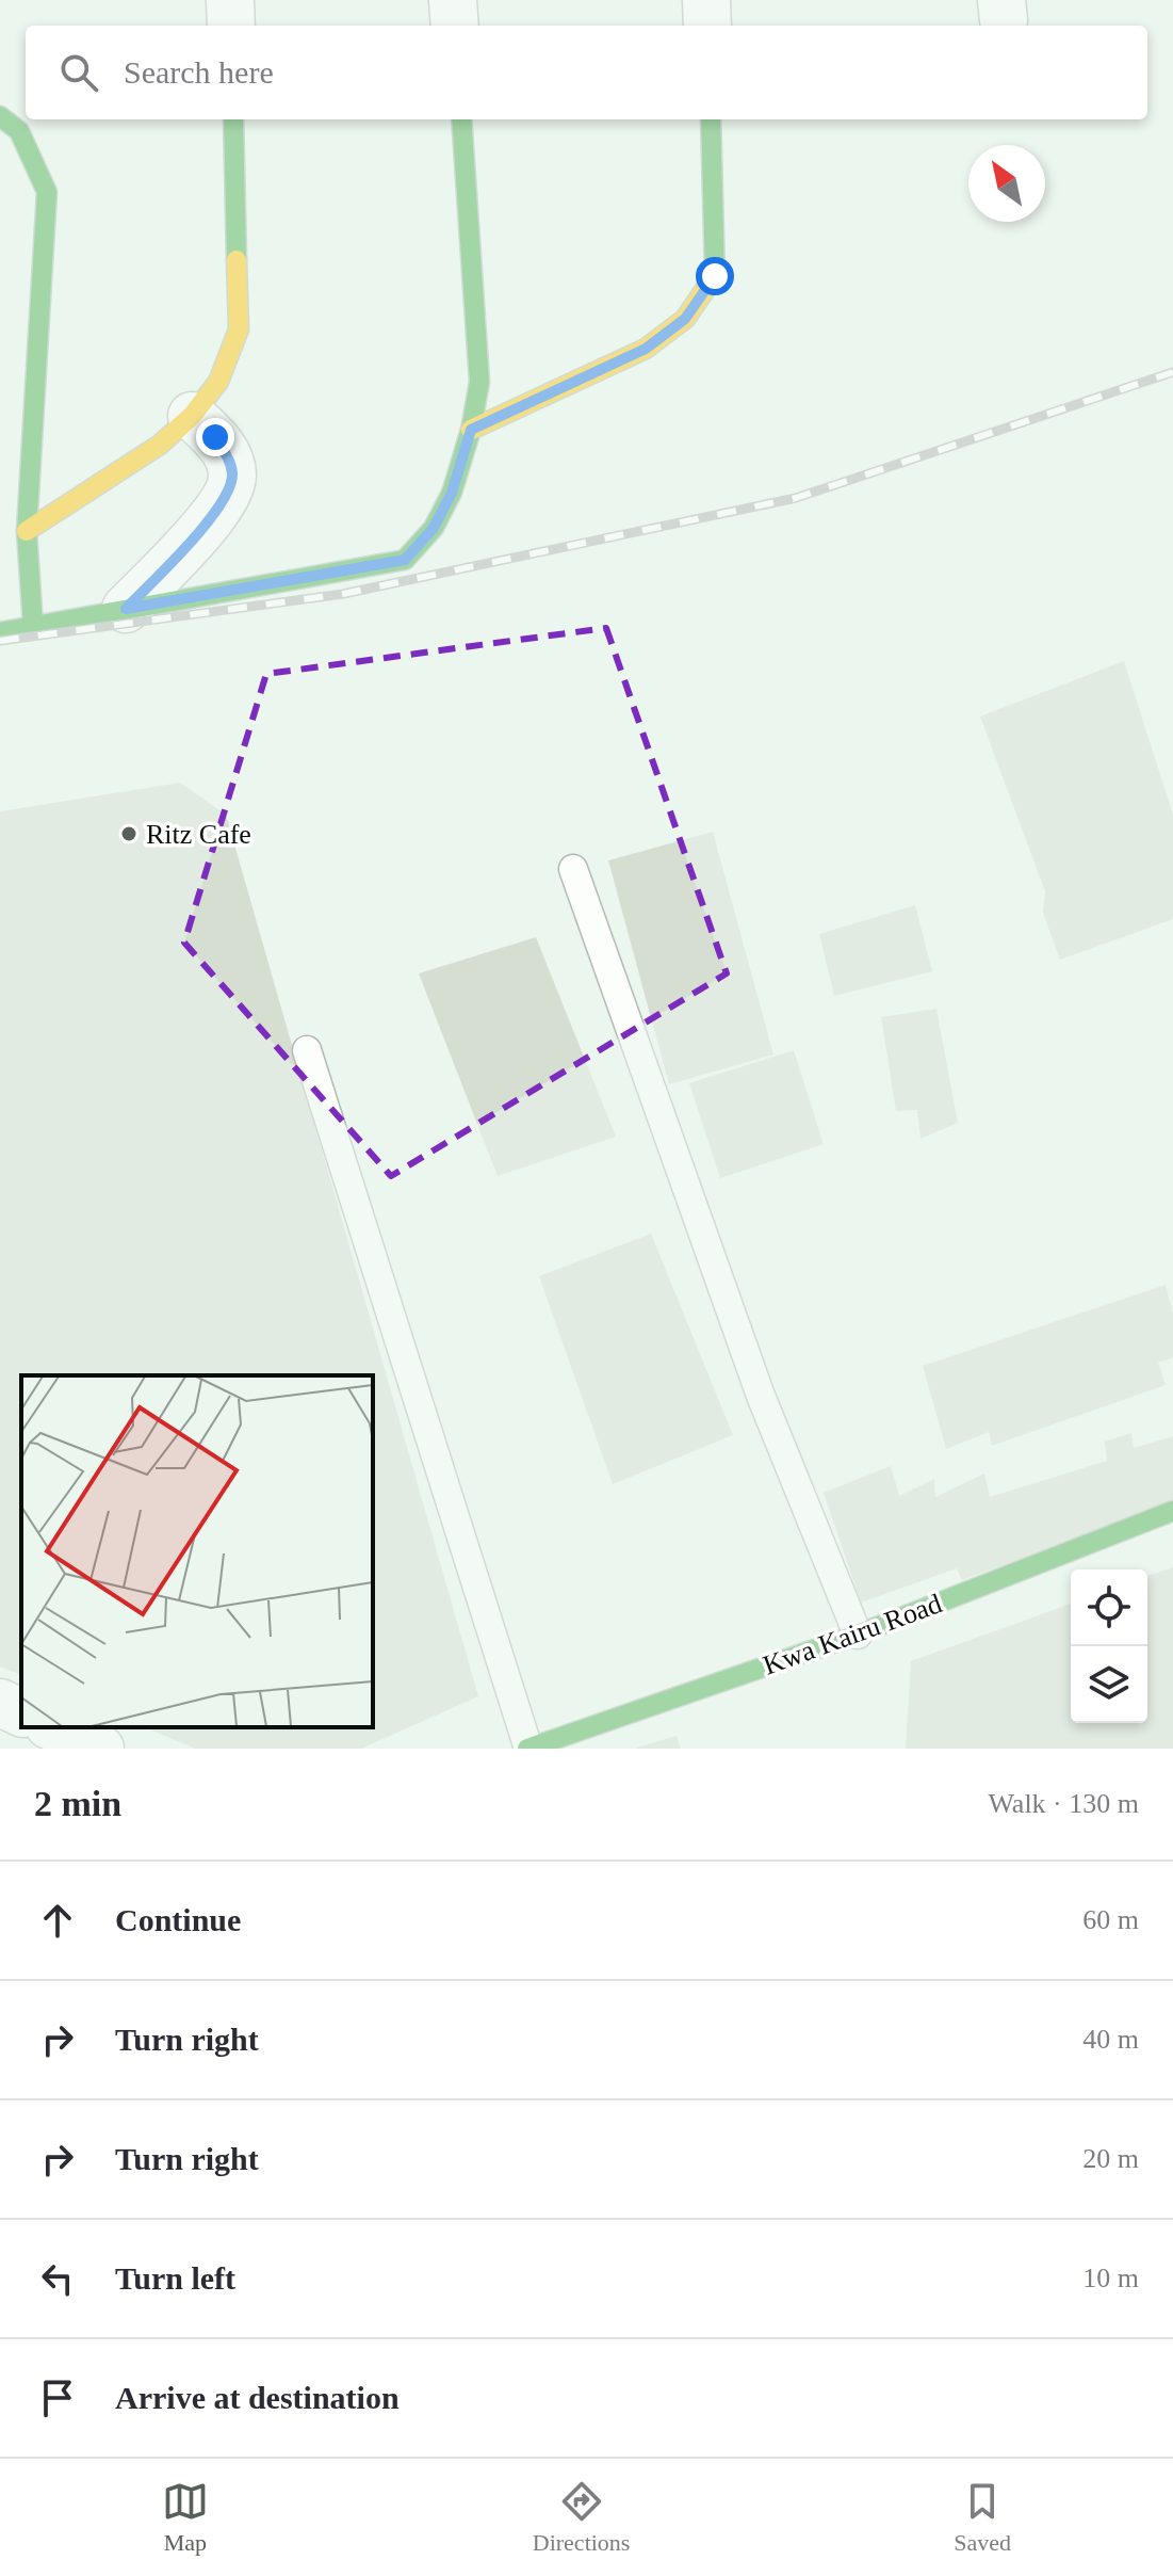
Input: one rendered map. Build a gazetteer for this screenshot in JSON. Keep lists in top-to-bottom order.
{
  "streets": {
    "street": ["Kwa Kairu Road"]
  },
  "places": ["Ritz Cafe"],
  "north": "top left",
  "page": {
    "search": "Search here",
    "heading": ["2 min", "Walk · 130 m"],
    "list": [
      ["Continue", "60 m"],
      ["Turn right", "40 m"],
      ["Turn right", "20 m"],
      ["Turn left", "10 m"],
      "Arrive at destination"
    ],
    "nav": ["Map", "Directions", "Saved"]
  }
}
